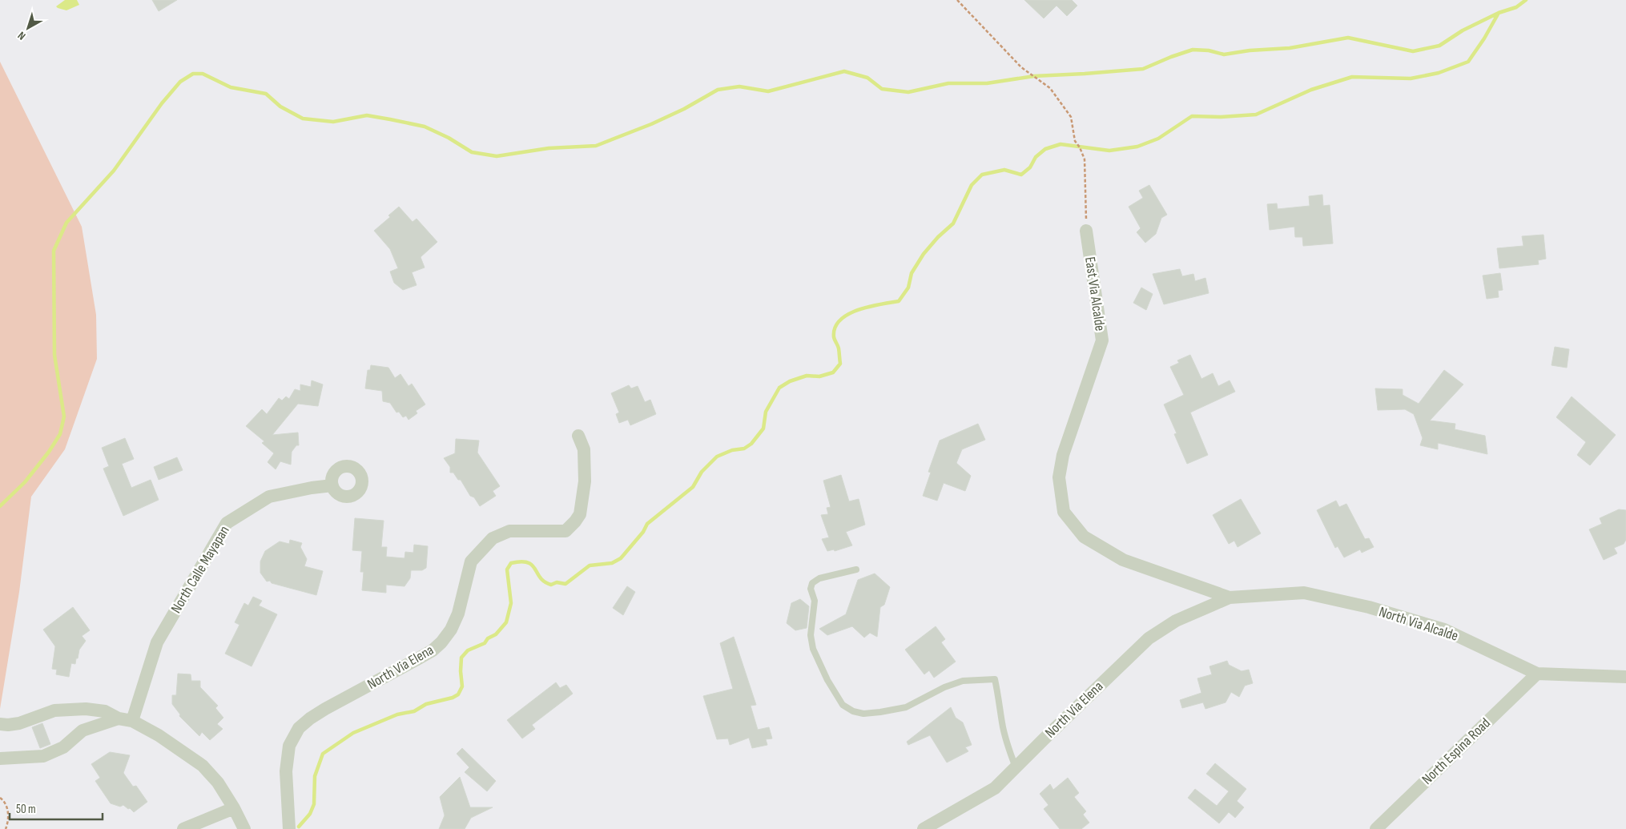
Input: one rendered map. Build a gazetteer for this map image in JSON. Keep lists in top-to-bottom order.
{
  "streets": {
    "street": [
      "East Via Alcalde",
      "North Calle Mayapan",
      "North Via Alcalde",
      "North Via Elena",
      "North Espina Road"
    ]
  },
  "crossings": [
    ["East Via Alcalde", "North Via Alcalde"],
    ["East Via Alcalde", "North Via Elena"],
    ["North Via Alcalde", "North Via Elena"],
    ["North Via Alcalde", "North Espina Road"]
  ],
  "scale_bar": "50 m",
  "north": "bottom left"
}
